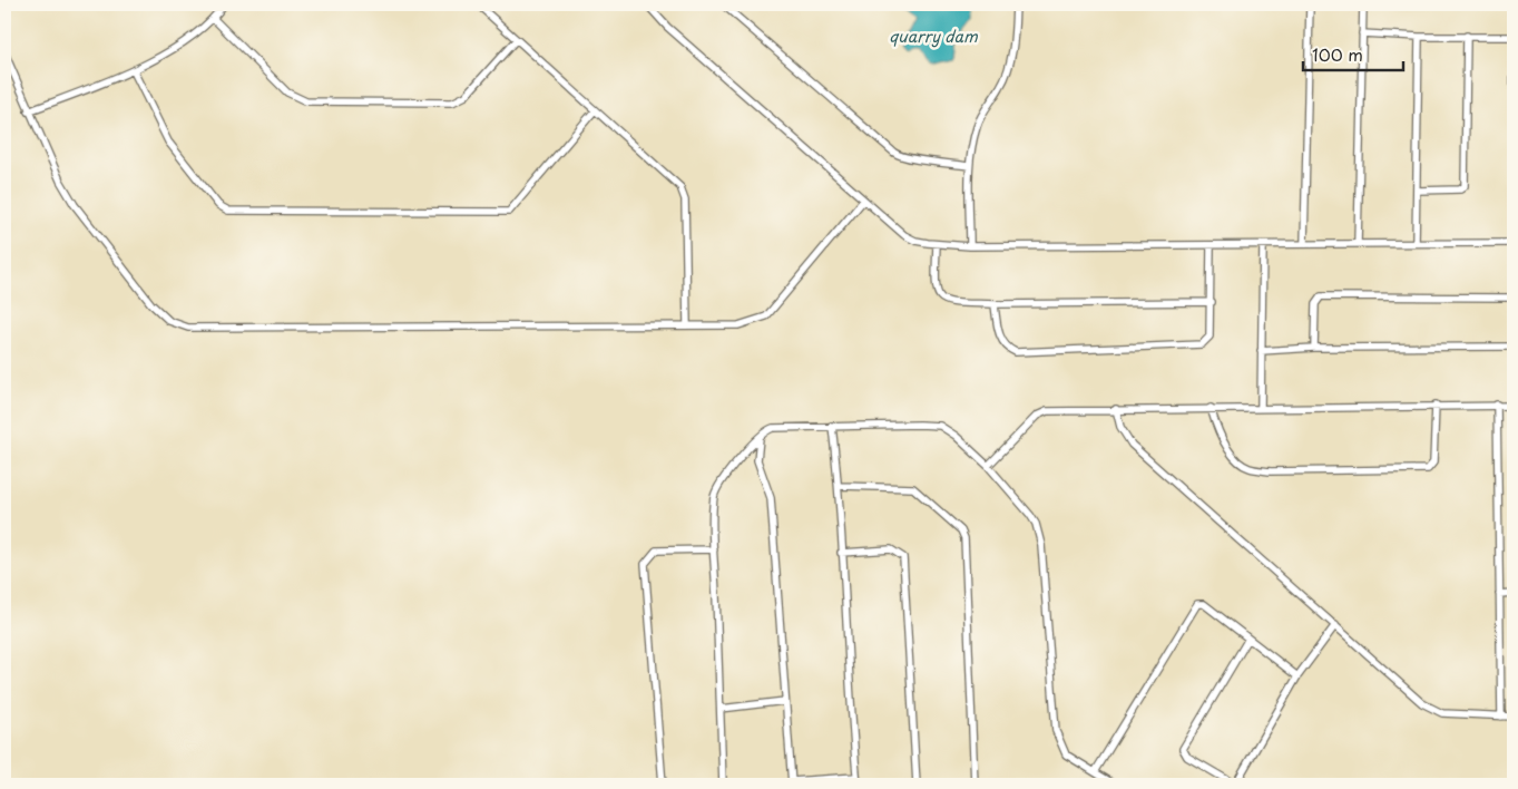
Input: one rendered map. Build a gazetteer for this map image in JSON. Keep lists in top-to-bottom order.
{
  "water": ["quarry dam"],
  "scale_bar": "100 m"
}
